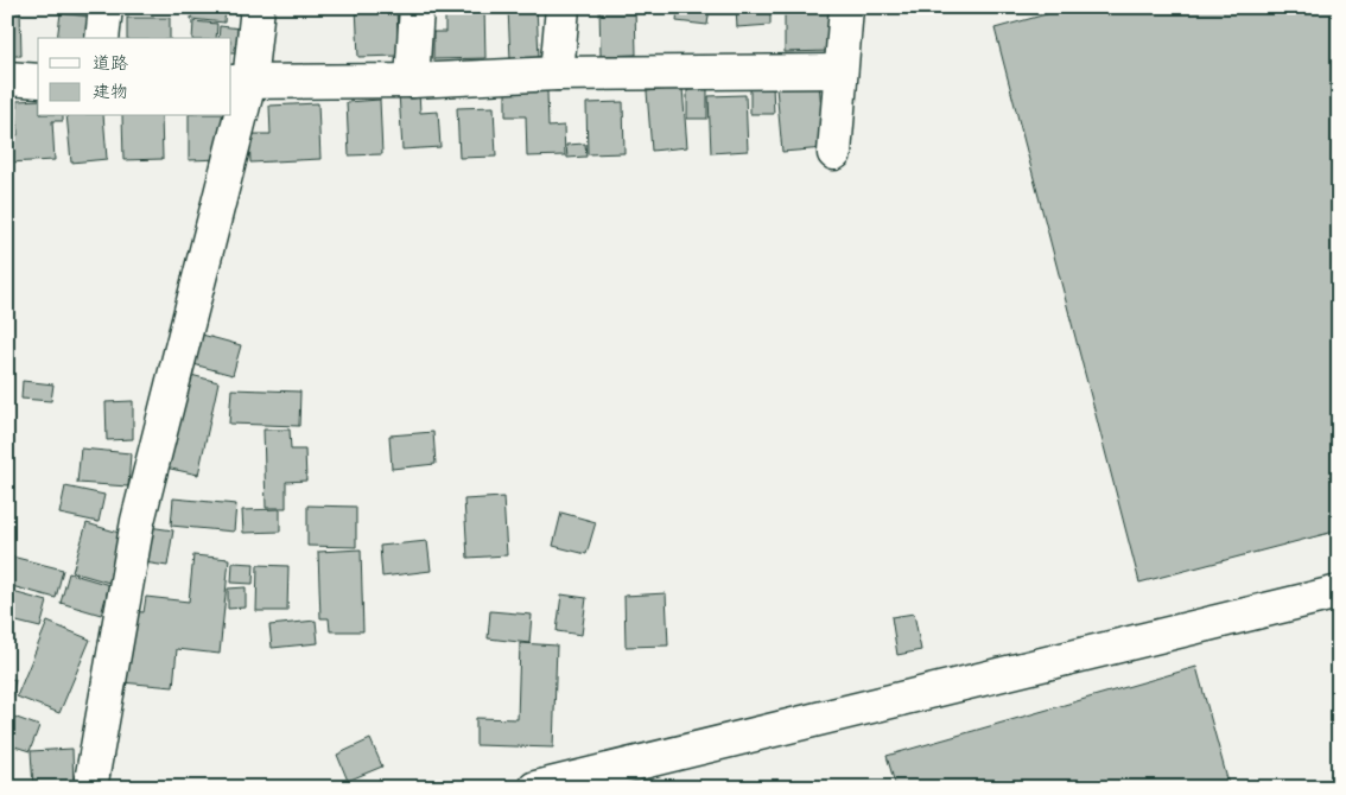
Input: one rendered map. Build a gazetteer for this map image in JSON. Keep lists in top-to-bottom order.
{
  "legend": ["道路", "建物"]
}
